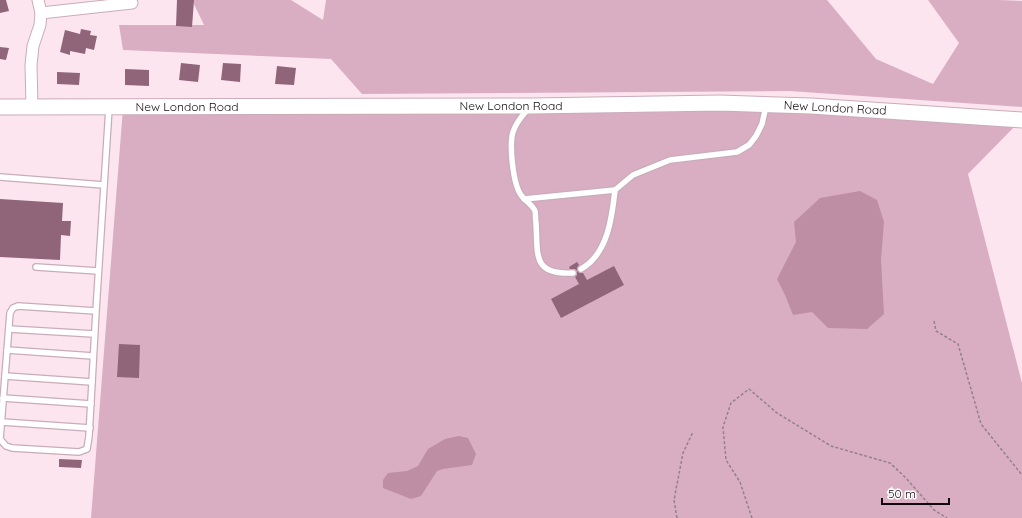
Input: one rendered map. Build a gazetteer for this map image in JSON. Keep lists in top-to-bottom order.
{
  "streets": {
    "street": ["New London Road"]
  },
  "scale_bar": "50 m"
}
